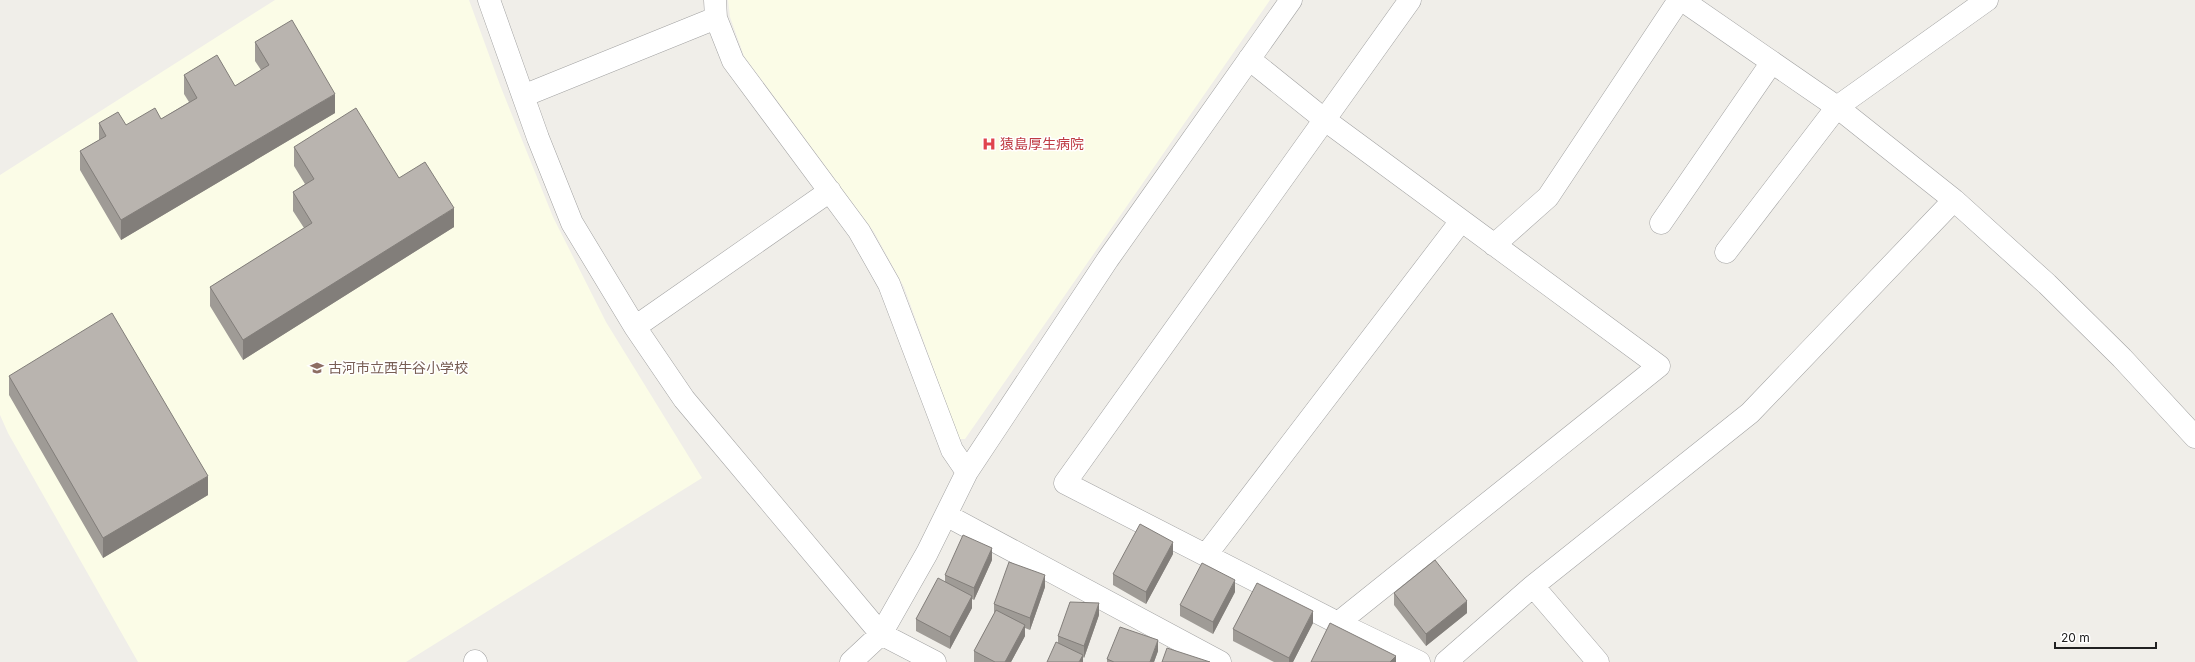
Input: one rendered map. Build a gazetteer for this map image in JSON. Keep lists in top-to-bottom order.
{
  "places": {
    "hospital": ["猿島厚生病院"],
    "school or university": ["古河市立西牛谷小学校"]
  },
  "scale_bar": "20 m"
}
